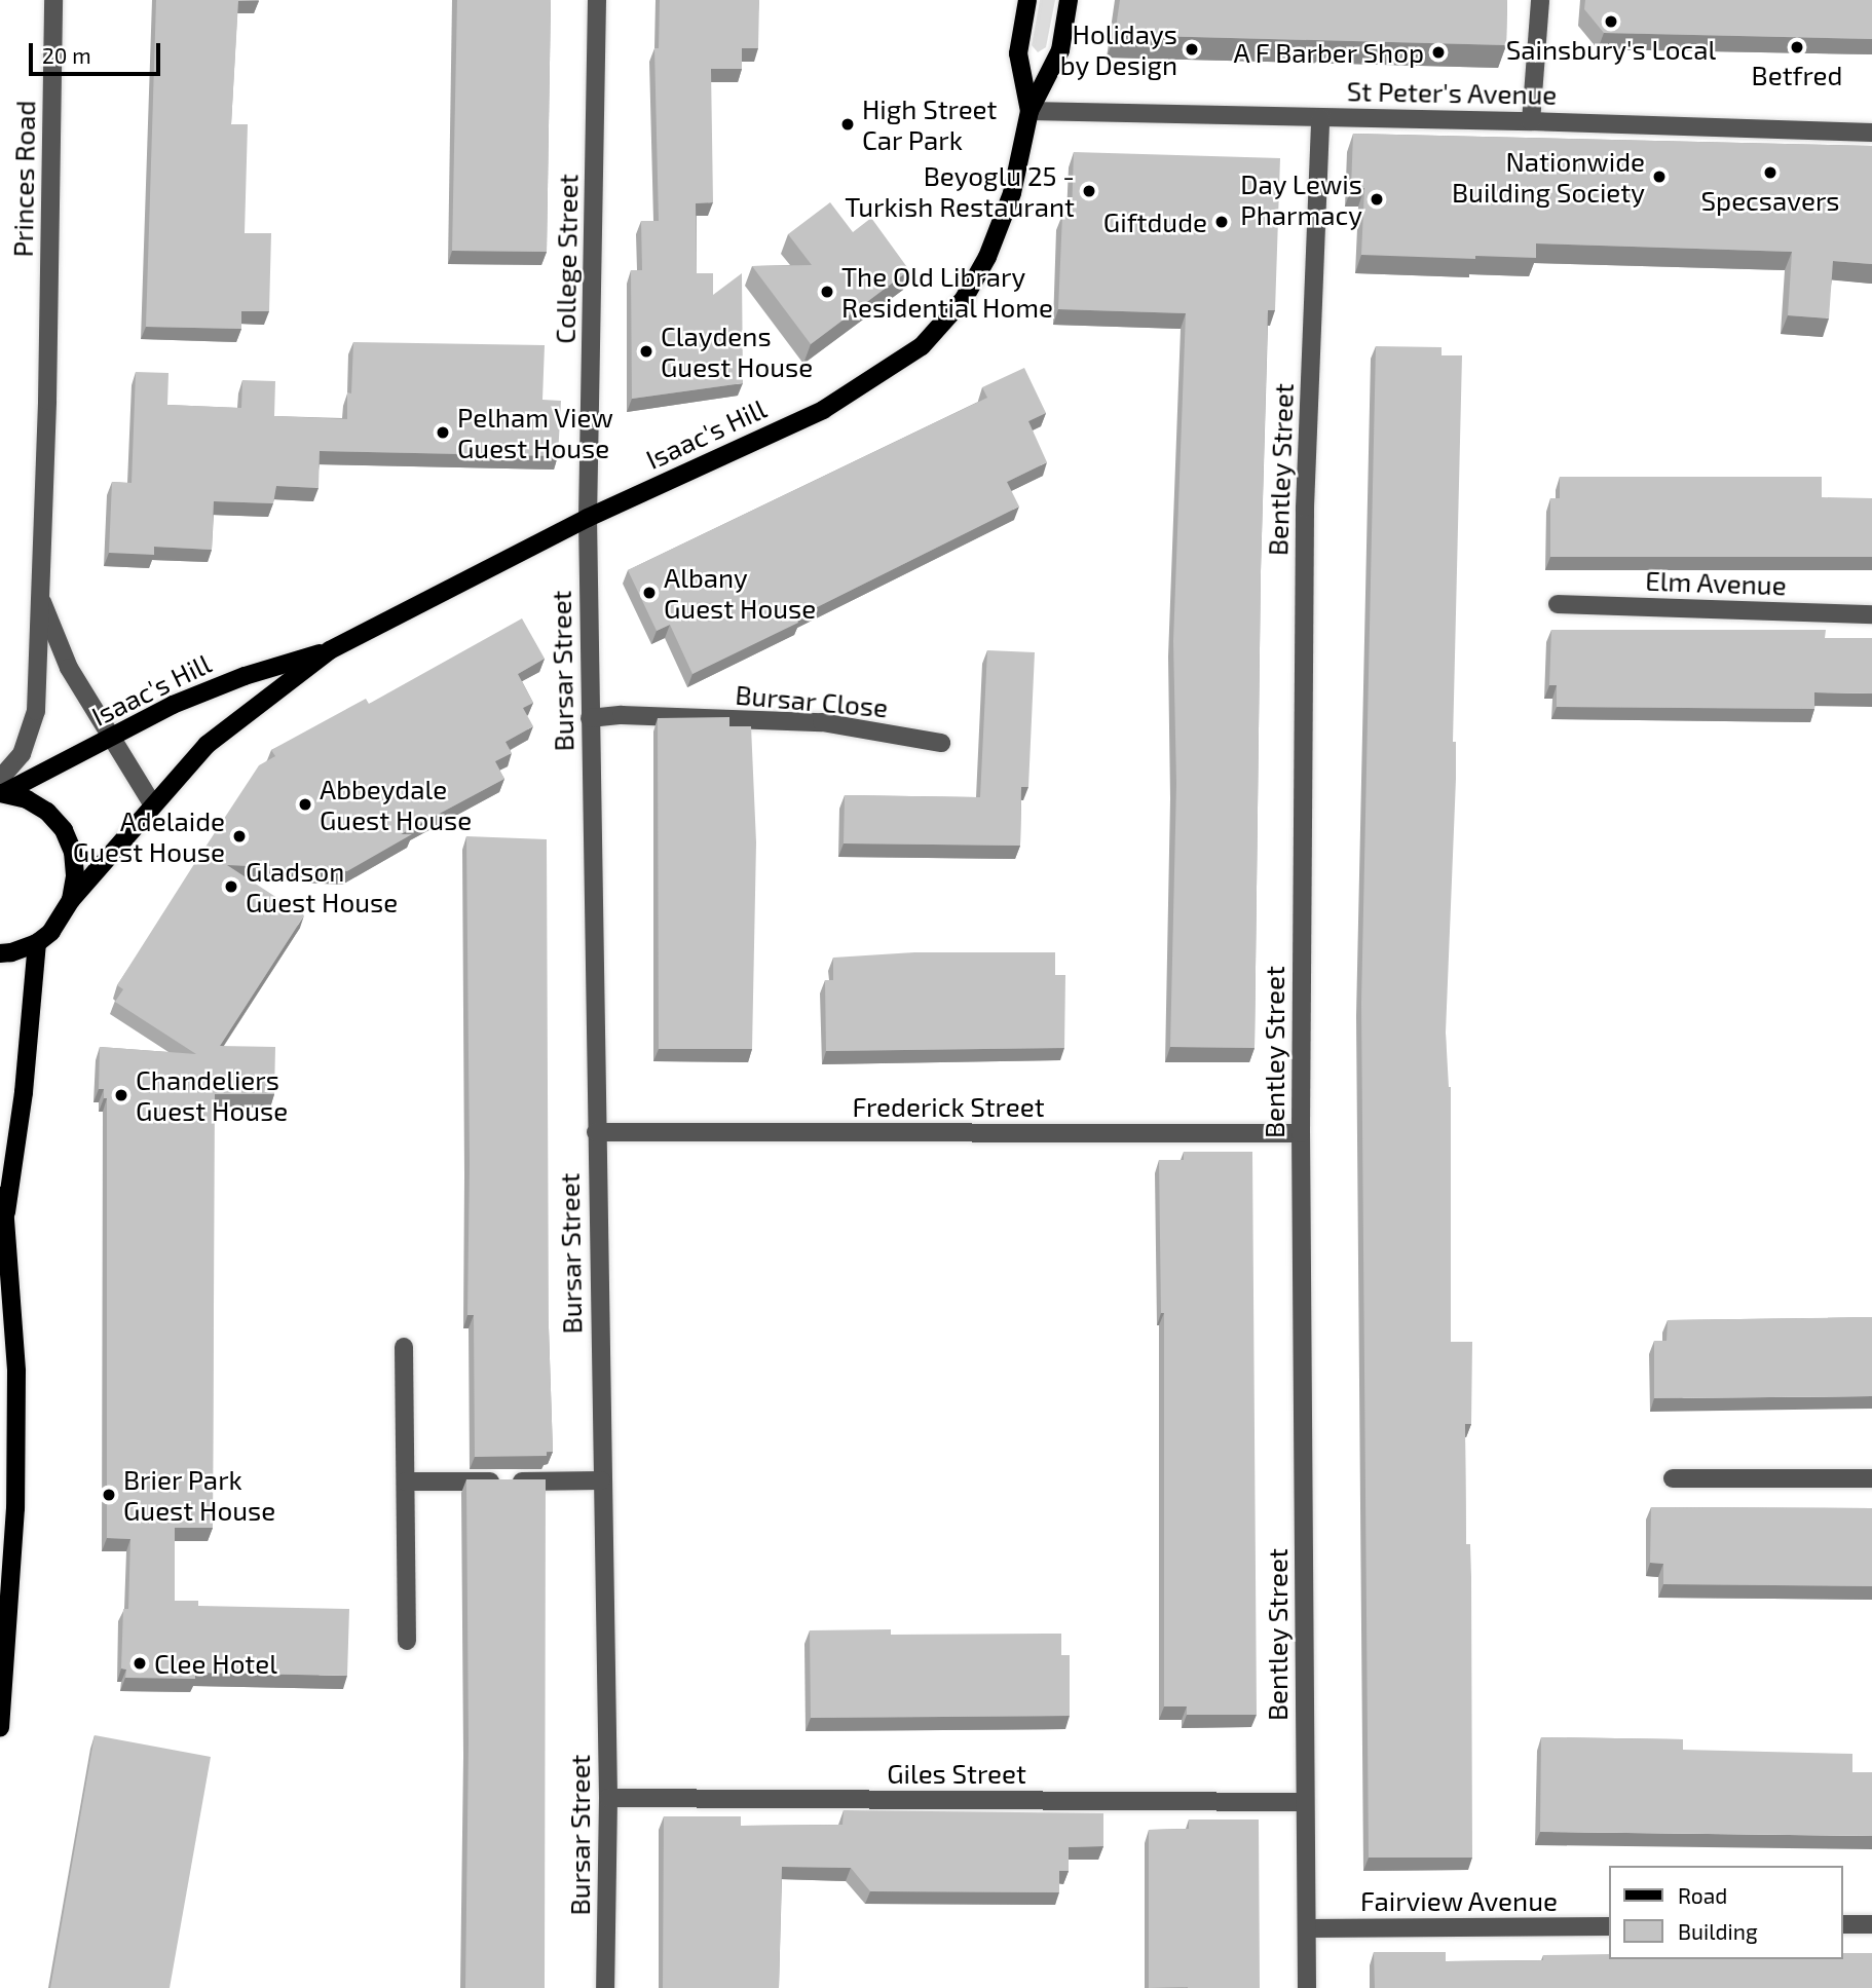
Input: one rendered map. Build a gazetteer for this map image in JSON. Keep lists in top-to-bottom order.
{
  "streets": {
    "main road": ["Isaac's Hill"],
    "street": [
      "St Peter's Avenue",
      "Princes Road",
      "College Street",
      "Bentley Street",
      "Elm Avenue",
      "Bursar Street",
      "Bursar Close",
      "Frederick Street",
      "Giles Street",
      "Fairview Avenue"
    ]
  },
  "crossings": [
    ["St Peter's Avenue", "Isaac's Hill"],
    ["St Peter's Avenue", "Bentley Street"],
    ["Princes Road", "Isaac's Hill"],
    ["College Street", "Isaac's Hill"],
    ["College Street", "Bursar Street"],
    ["Isaac's Hill", "Bursar Street"],
    ["Bentley Street", "Frederick Street"],
    ["Bentley Street", "Giles Street"],
    ["Bentley Street", "Fairview Avenue"],
    ["Bursar Street", "Bursar Close"],
    ["Bursar Street", "Frederick Street"],
    ["Bursar Street", "Giles Street"]
  ],
  "places": [
    "Sainsbury's Local",
    "Betfred",
    "Holidays by Design",
    "A F Barber Shop",
    "High Street Car Park",
    "Specsavers",
    "Nationwide Building Society",
    "Beyoglu 25 - Turkish Restaurant",
    "Day Lewis Pharmacy",
    "Giftdude",
    "The Old Library Residential Home",
    "Claydens Guest House",
    "Pelham View Guest House",
    "Albany Guest House",
    "Abbeydale Guest House",
    "Adelaide Guest House",
    "Gladson Guest House",
    "Chandeliers Guest House",
    "Brier Park Guest House",
    "Clee Hotel"
  ],
  "legend": ["Road", "Building"],
  "scale_bar": "20 m"
}
